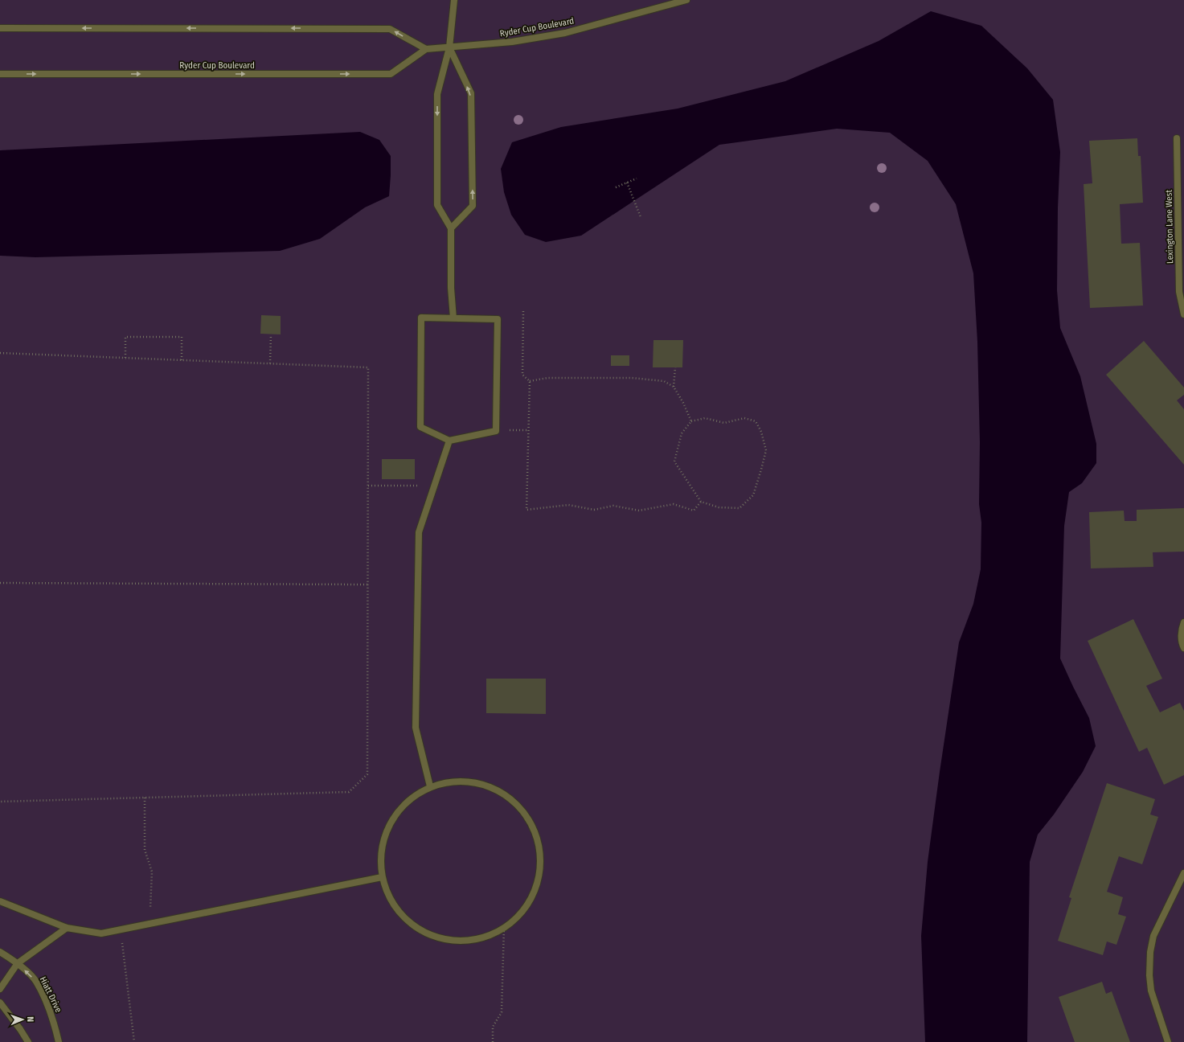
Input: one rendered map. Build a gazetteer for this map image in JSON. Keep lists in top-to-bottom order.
{
  "streets": {
    "street": ["Ryder Cup Boulevard", "Lexington Lane West", "Hiatt Drive"]
  },
  "north": "right"
}
